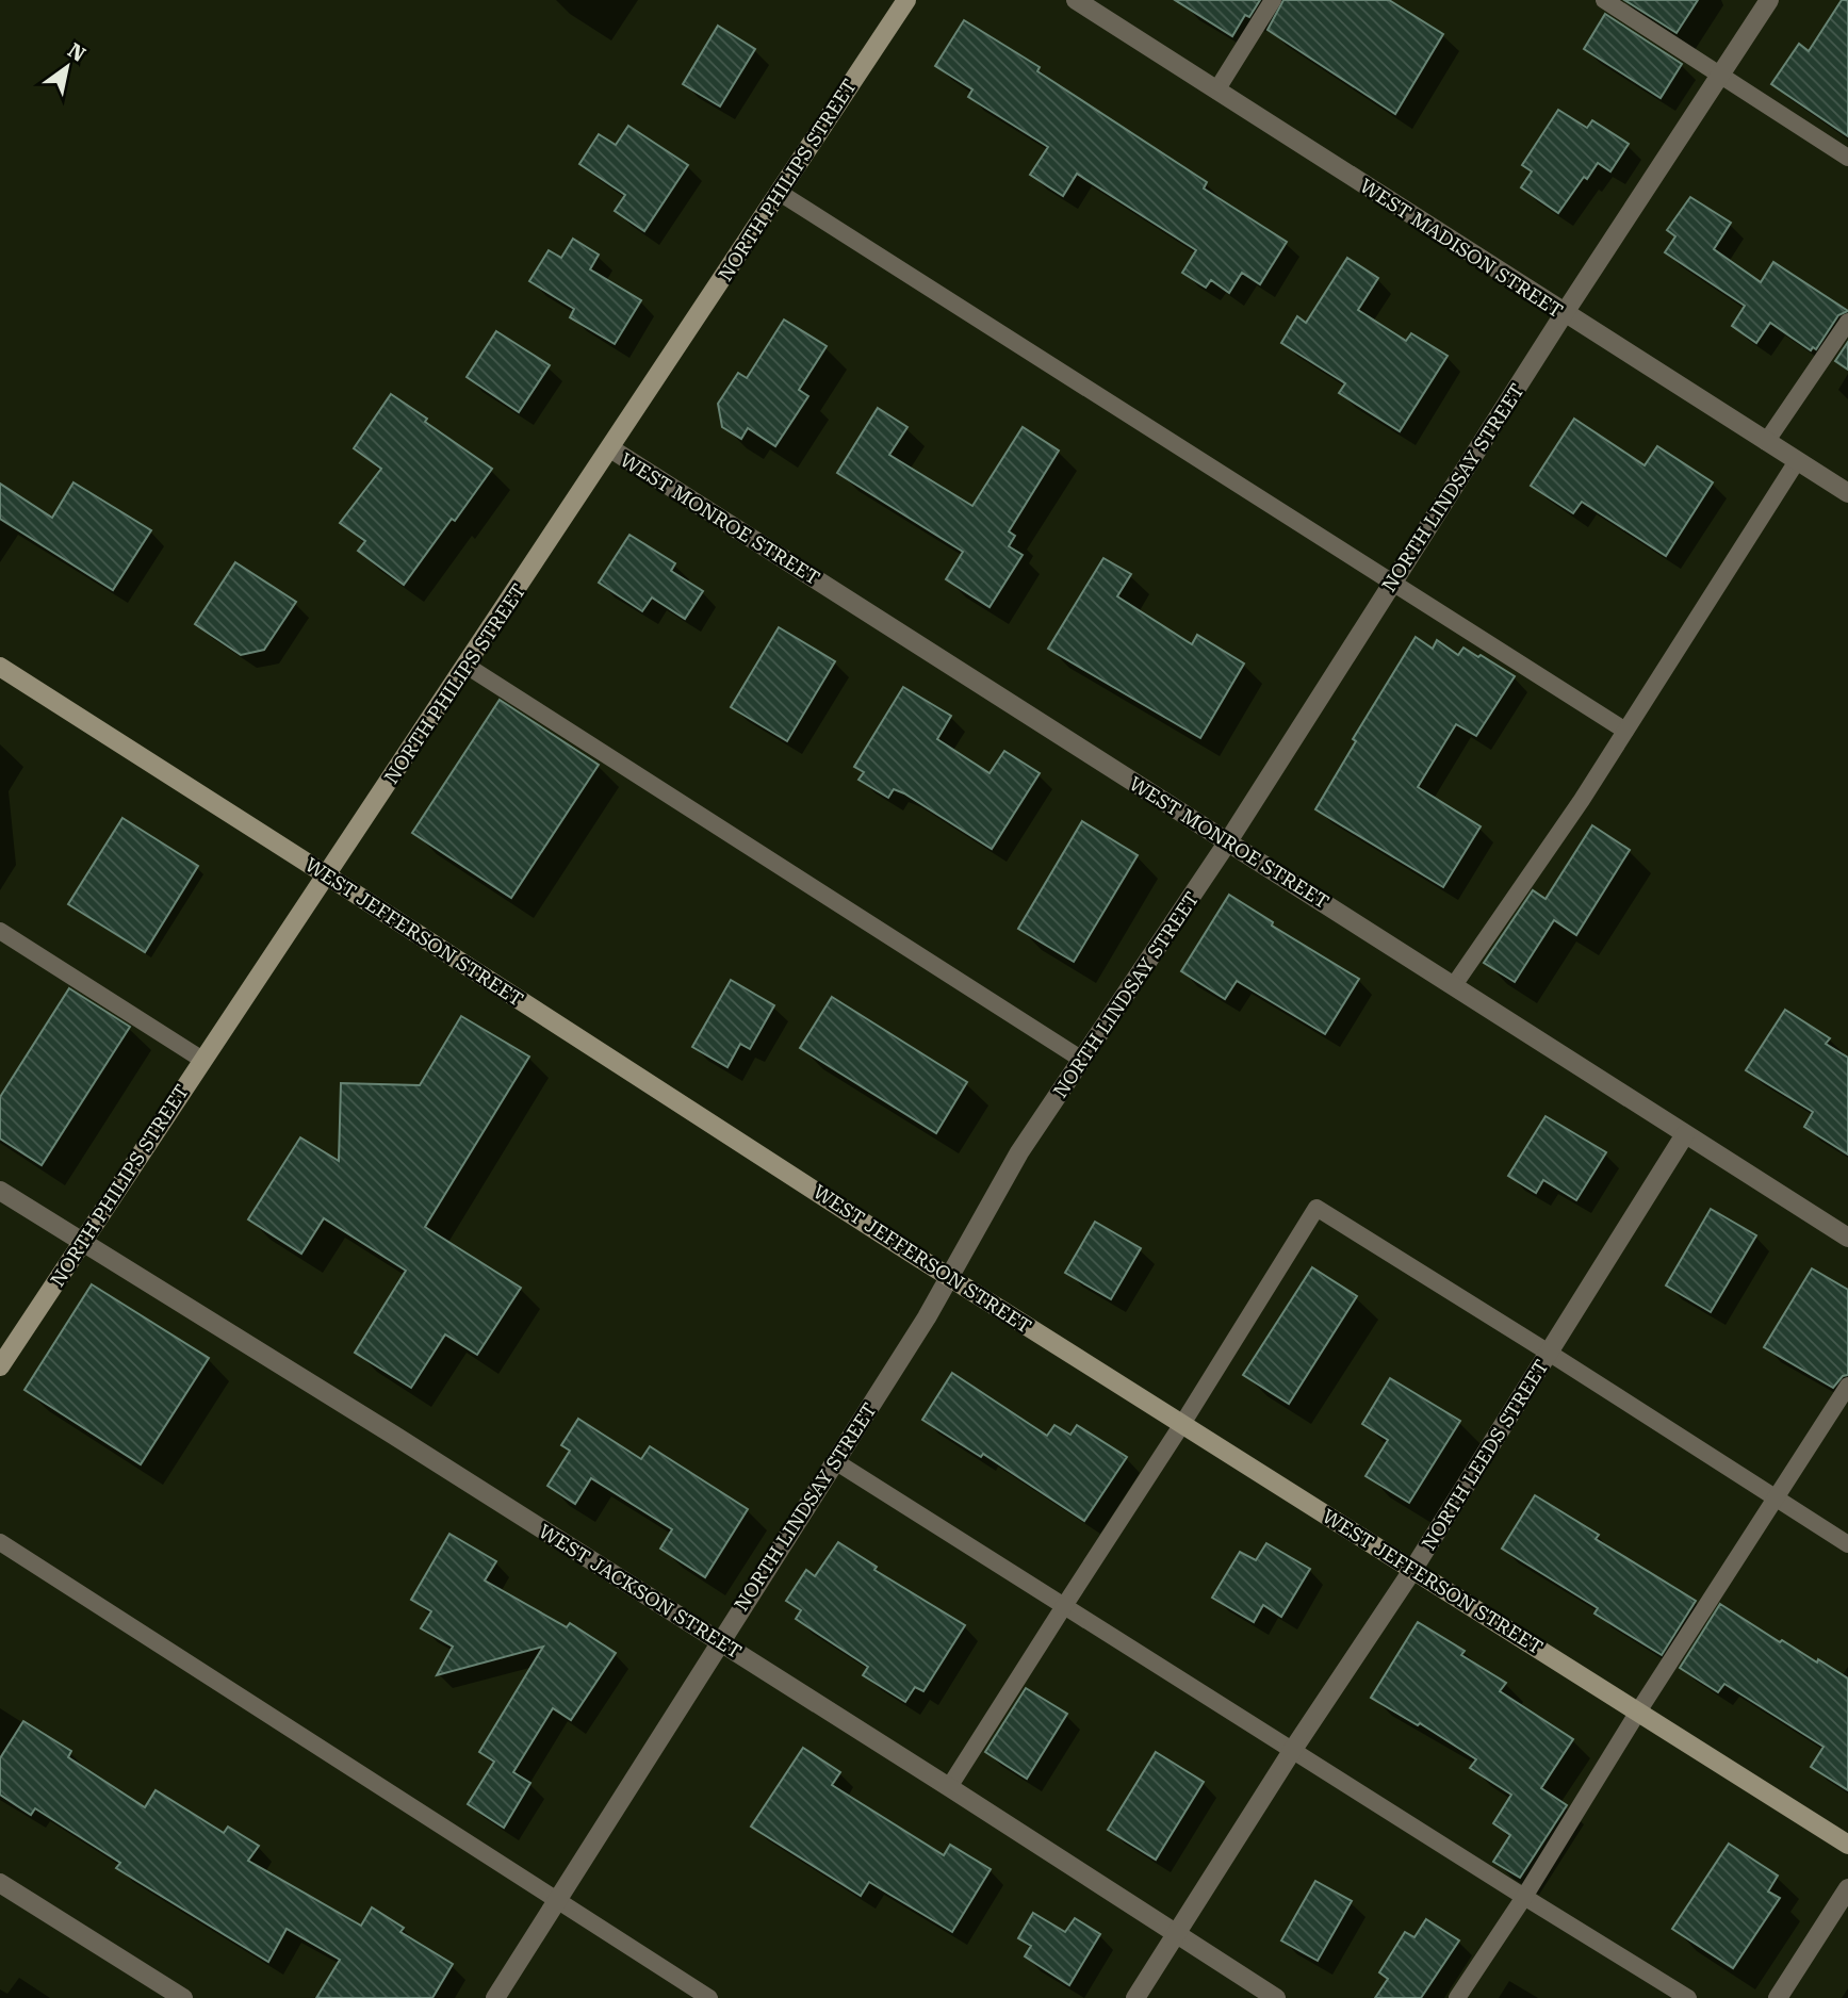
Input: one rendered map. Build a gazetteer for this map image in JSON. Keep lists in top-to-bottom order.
{
  "streets": {
    "street": [
      "NORTH PHILIPS STREET",
      "WEST MADISON STREET",
      "NORTH LINDSAY STREET",
      "WEST MONROE STREET",
      "WEST JEFFERSON STREET",
      "NORTH LEEDS STREET",
      "WEST JACKSON STREET"
    ]
  },
  "crossings": [
    ["NORTH PHILIPS STREET", "WEST MONROE STREET"],
    ["NORTH PHILIPS STREET", "WEST JEFFERSON STREET"],
    ["NORTH PHILIPS STREET", "WEST JACKSON STREET"],
    ["WEST MADISON STREET", "NORTH LINDSAY STREET"],
    ["NORTH LINDSAY STREET", "WEST MONROE STREET"],
    ["NORTH LINDSAY STREET", "WEST JEFFERSON STREET"],
    ["NORTH LINDSAY STREET", "WEST JACKSON STREET"],
    ["WEST MONROE STREET", "NORTH LEEDS STREET"],
    ["WEST JEFFERSON STREET", "NORTH LEEDS STREET"],
    ["NORTH LEEDS STREET", "WEST JACKSON STREET"]
  ],
  "north": "top right"
}
